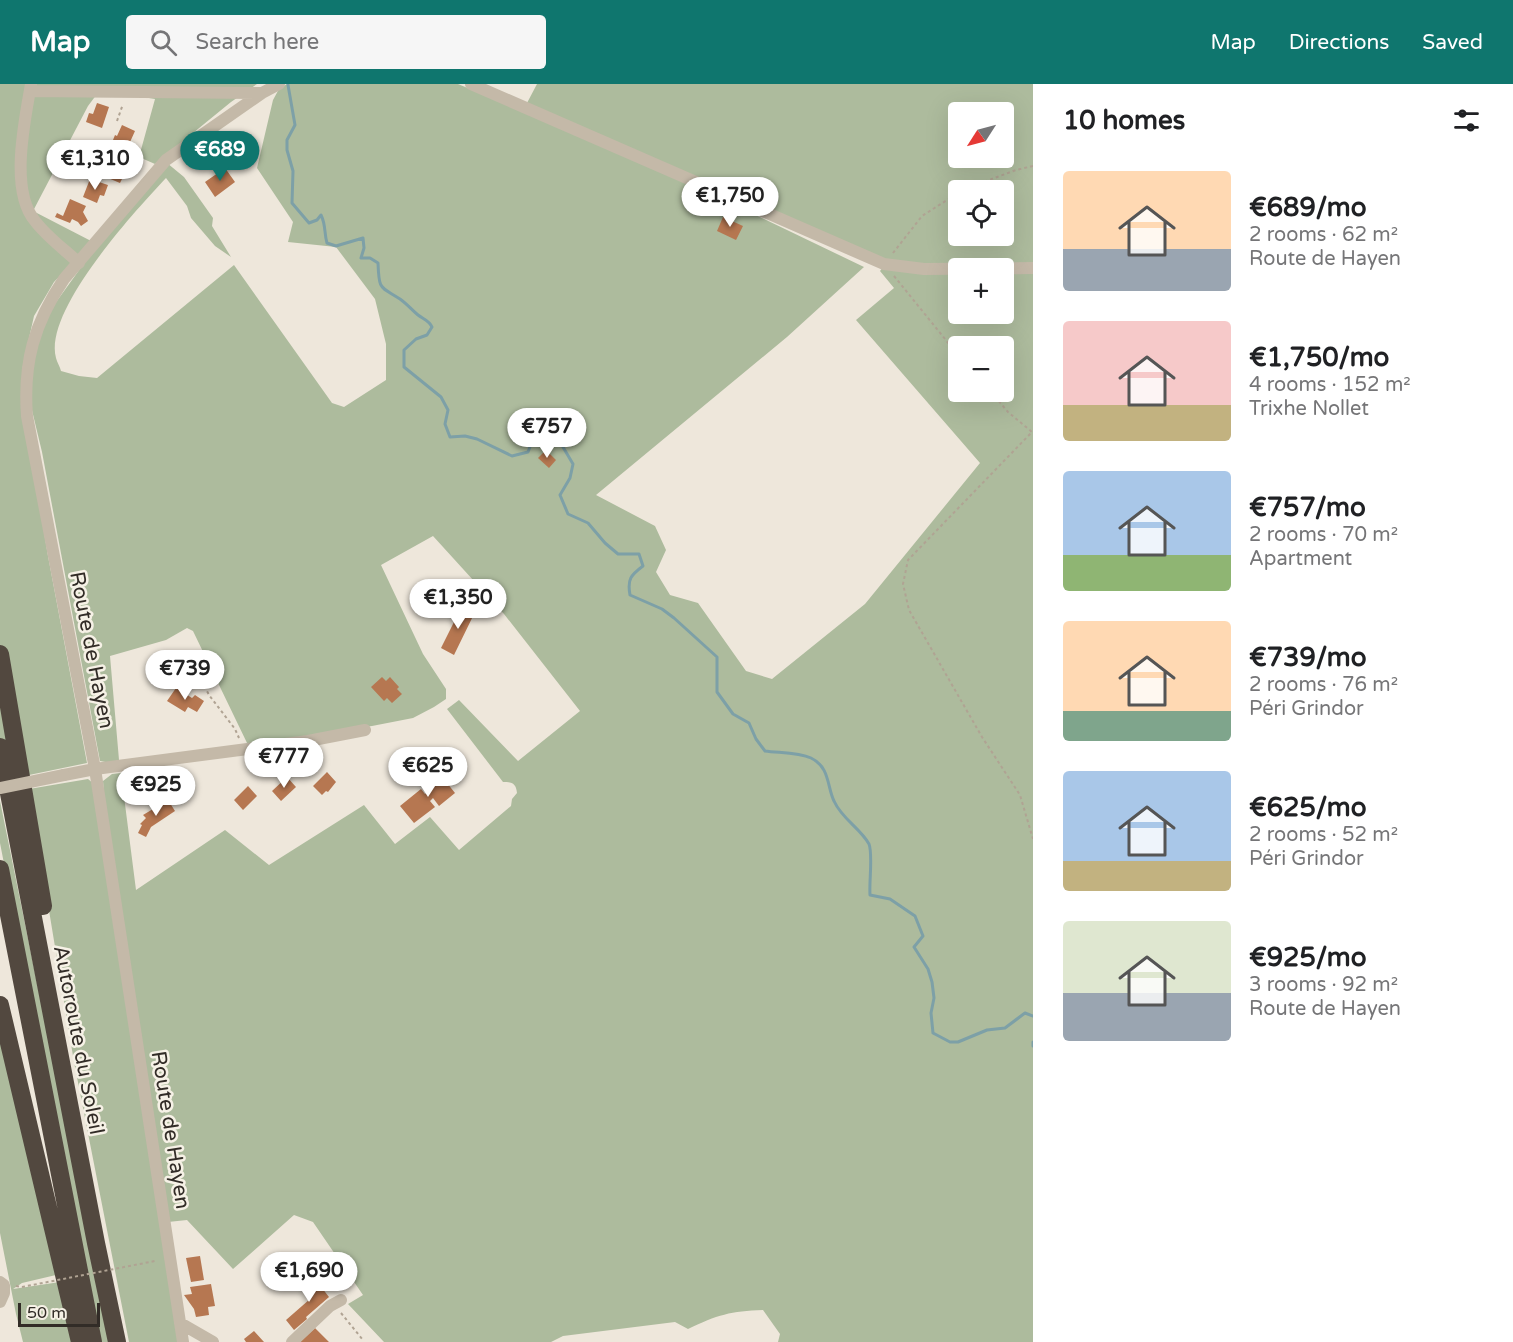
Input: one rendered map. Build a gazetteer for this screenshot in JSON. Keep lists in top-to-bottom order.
{
  "streets": {
    "highway": ["Autoroute du Soleil"],
    "street": ["Route de Hayen"]
  },
  "scale_bar": "50 m",
  "north": "bottom left",
  "page": {
    "header": "Map",
    "search": "Search here",
    "nav": ["Map", "Directions", "Saved"],
    "heading": "10 homes",
    "map_buttons": ["+", "−"],
    "price": [
      "€689",
      "€1,310",
      "€1,750",
      "€757",
      "€1,350",
      "€739",
      "€777",
      "€625",
      "€925",
      "€1,690"
    ],
    "list": [
      {
        "name": "€689/mo",
        "note": "2 rooms · 62 m² · Route de Hayen"
      },
      {
        "name": "€1,750/mo",
        "note": "4 rooms · 152 m² · Trixhe Nollet"
      },
      {
        "name": "€757/mo",
        "note": "2 rooms · 70 m² · Apartment"
      },
      {
        "name": "€739/mo",
        "note": "2 rooms · 76 m² · Péri Grindor"
      },
      {
        "name": "€625/mo",
        "note": "2 rooms · 52 m² · Péri Grindor"
      },
      {
        "name": "€925/mo",
        "note": "3 rooms · 92 m² · Route de Hayen"
      }
    ],
    "scale": "50 m"
  }
}
